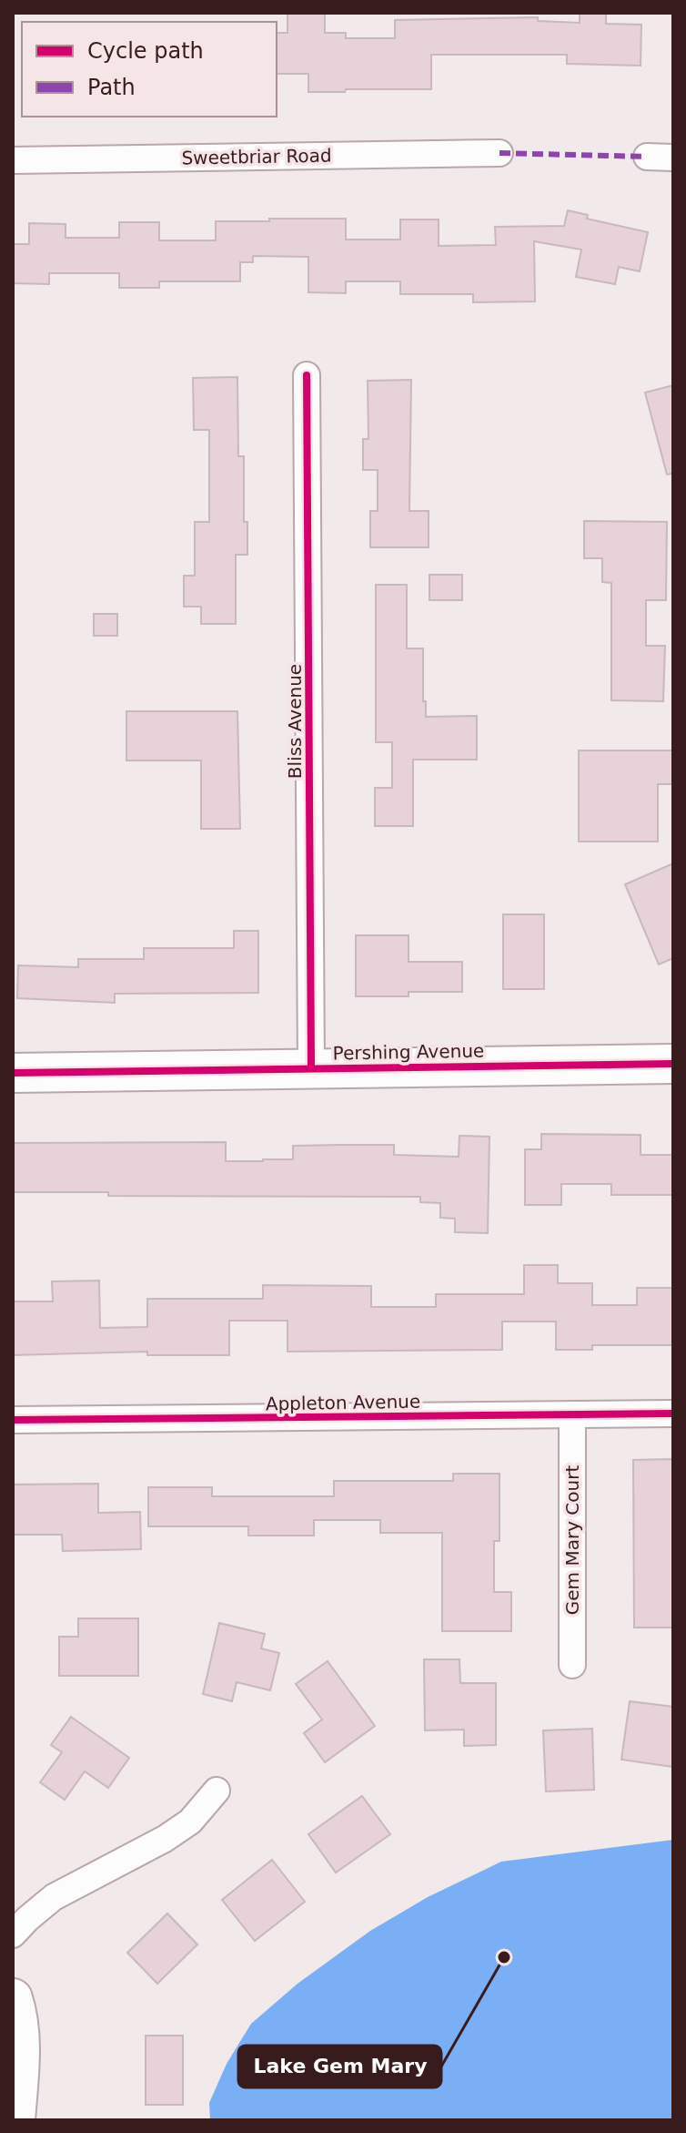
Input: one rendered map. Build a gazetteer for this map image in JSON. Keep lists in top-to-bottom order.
{
  "streets": {
    "street": [
      "Sweetbriar Road",
      "Bliss Avenue",
      "Pershing Avenue",
      "Appleton Avenue",
      "Gem Mary Court"
    ]
  },
  "crossings": [
    ["Bliss Avenue", "Pershing Avenue"],
    ["Appleton Avenue", "Gem Mary Court"]
  ],
  "places": ["Lake Gem Mary"],
  "legend": ["Cycle path", "Path"]
}
